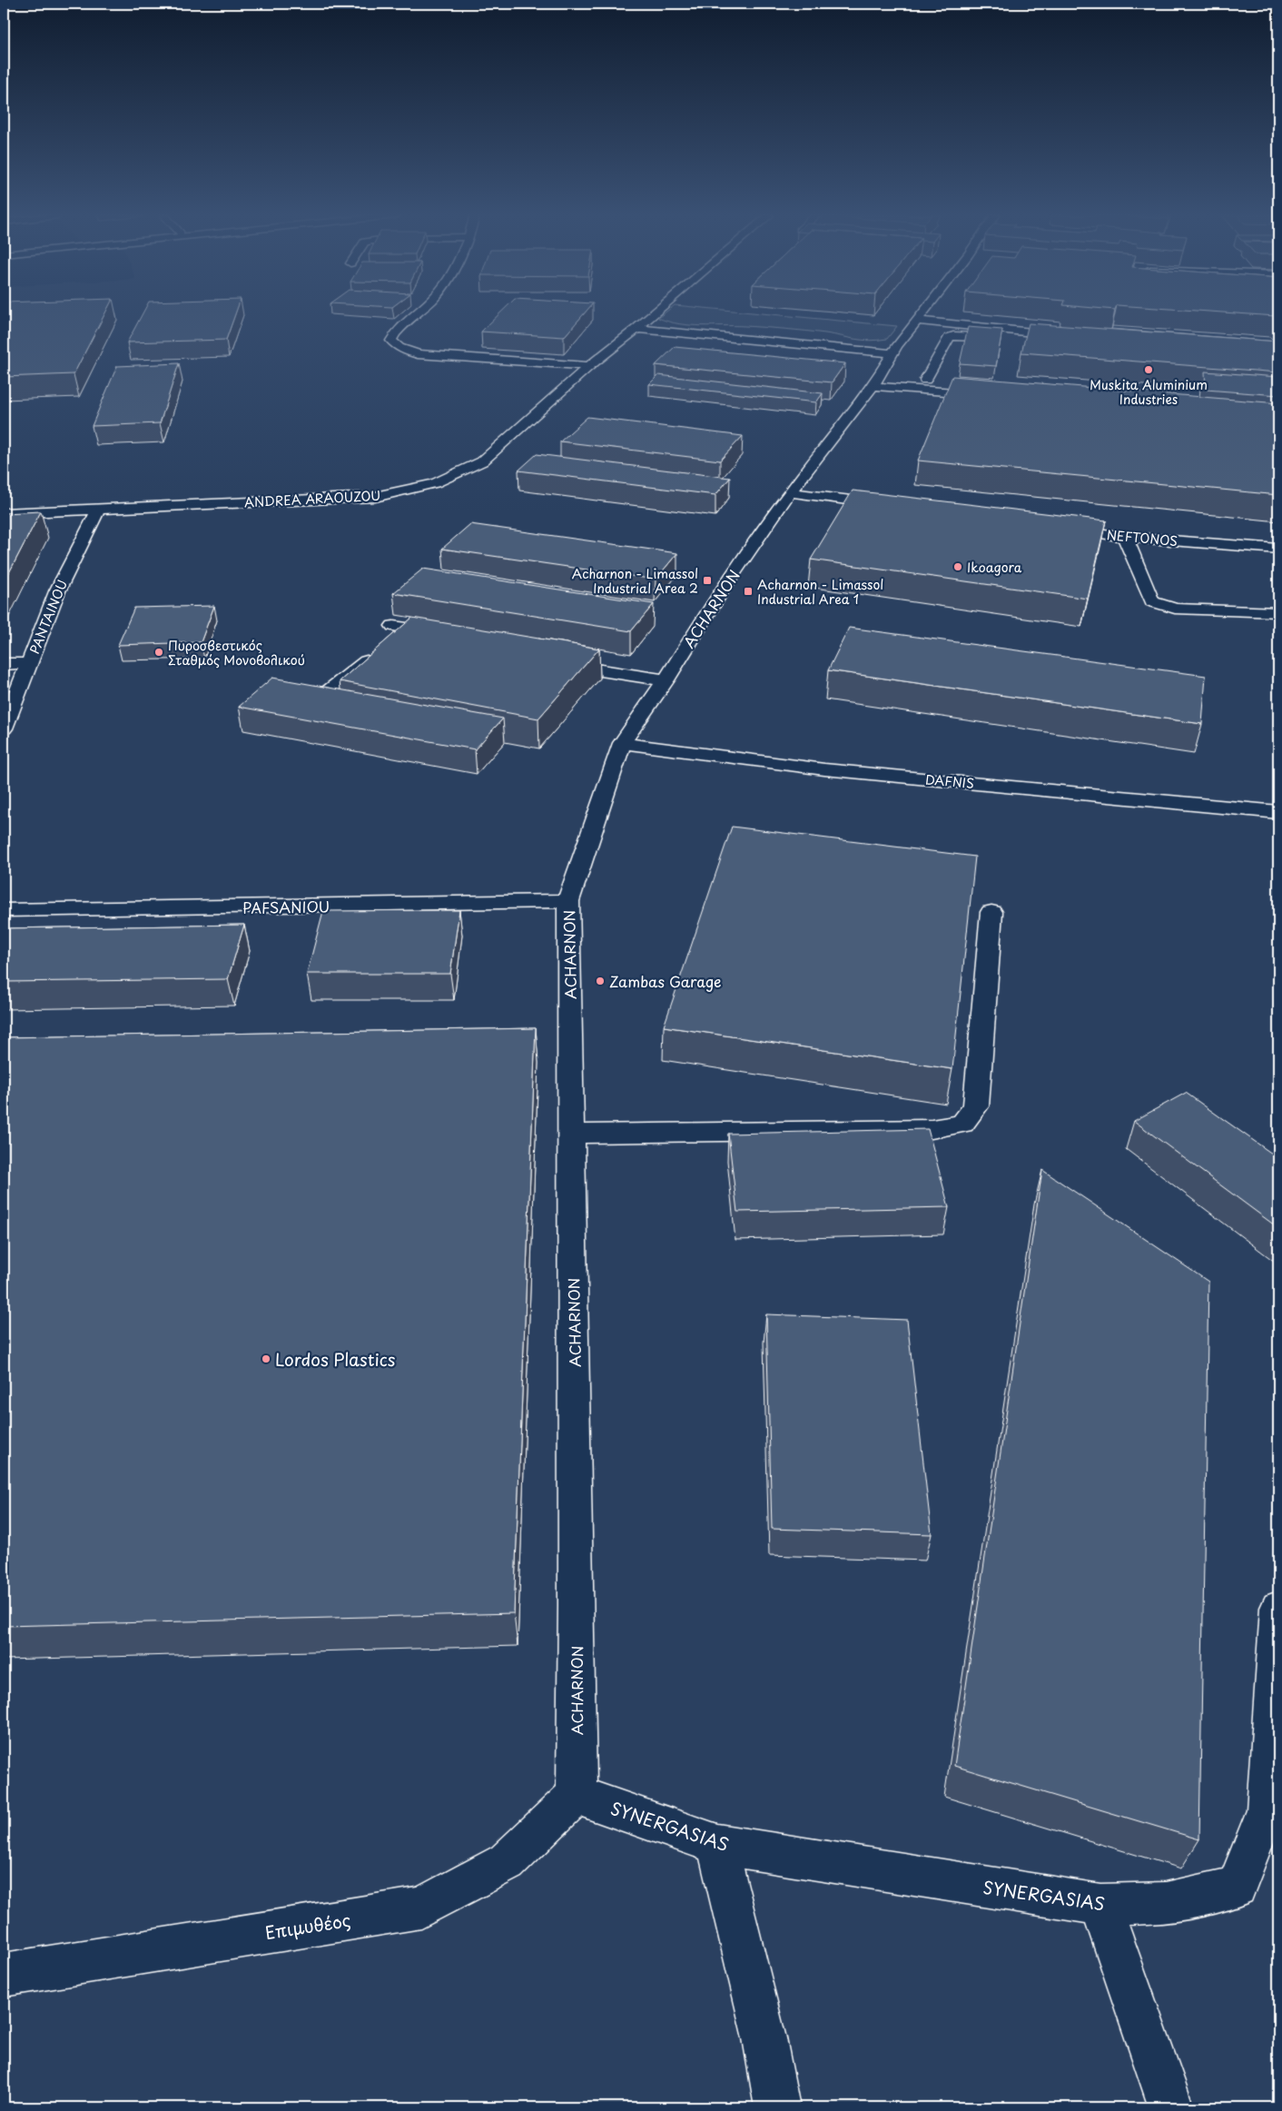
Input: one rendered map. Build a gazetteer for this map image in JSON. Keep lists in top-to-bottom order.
{
  "streets": {
    "street": [
      "ANDREA ARAOUZOU",
      "NEFTONOS",
      "ACHARNON",
      "PANTAINOU",
      "DAFNIS",
      "PAFSANIOU",
      "SYNERGASIAS",
      "Επιμυθέος"
    ]
  },
  "crossings": [
    ["ANDREA ARAOUZOU", "PANTAINOU"],
    ["ACHARNON", "DAFNIS"],
    ["ACHARNON", "PAFSANIOU"],
    ["ACHARNON", "SYNERGASIAS"],
    ["ACHARNON", "Επιμυθέος"],
    ["SYNERGASIAS", "Επιμυθέος"]
  ],
  "places": {
    "other": [
      "Muskita Aluminium Industries",
      "Ikoagora",
      "Πυροσβεστικός Σταθμός Μονοβολικού",
      "Zambas Garage",
      "Lordos Plastics"
    ],
    "transit": ["Acharnon - Limassol Industrial Area 2", "Acharnon - Limassol Industrial Area 1"]
  }
}
